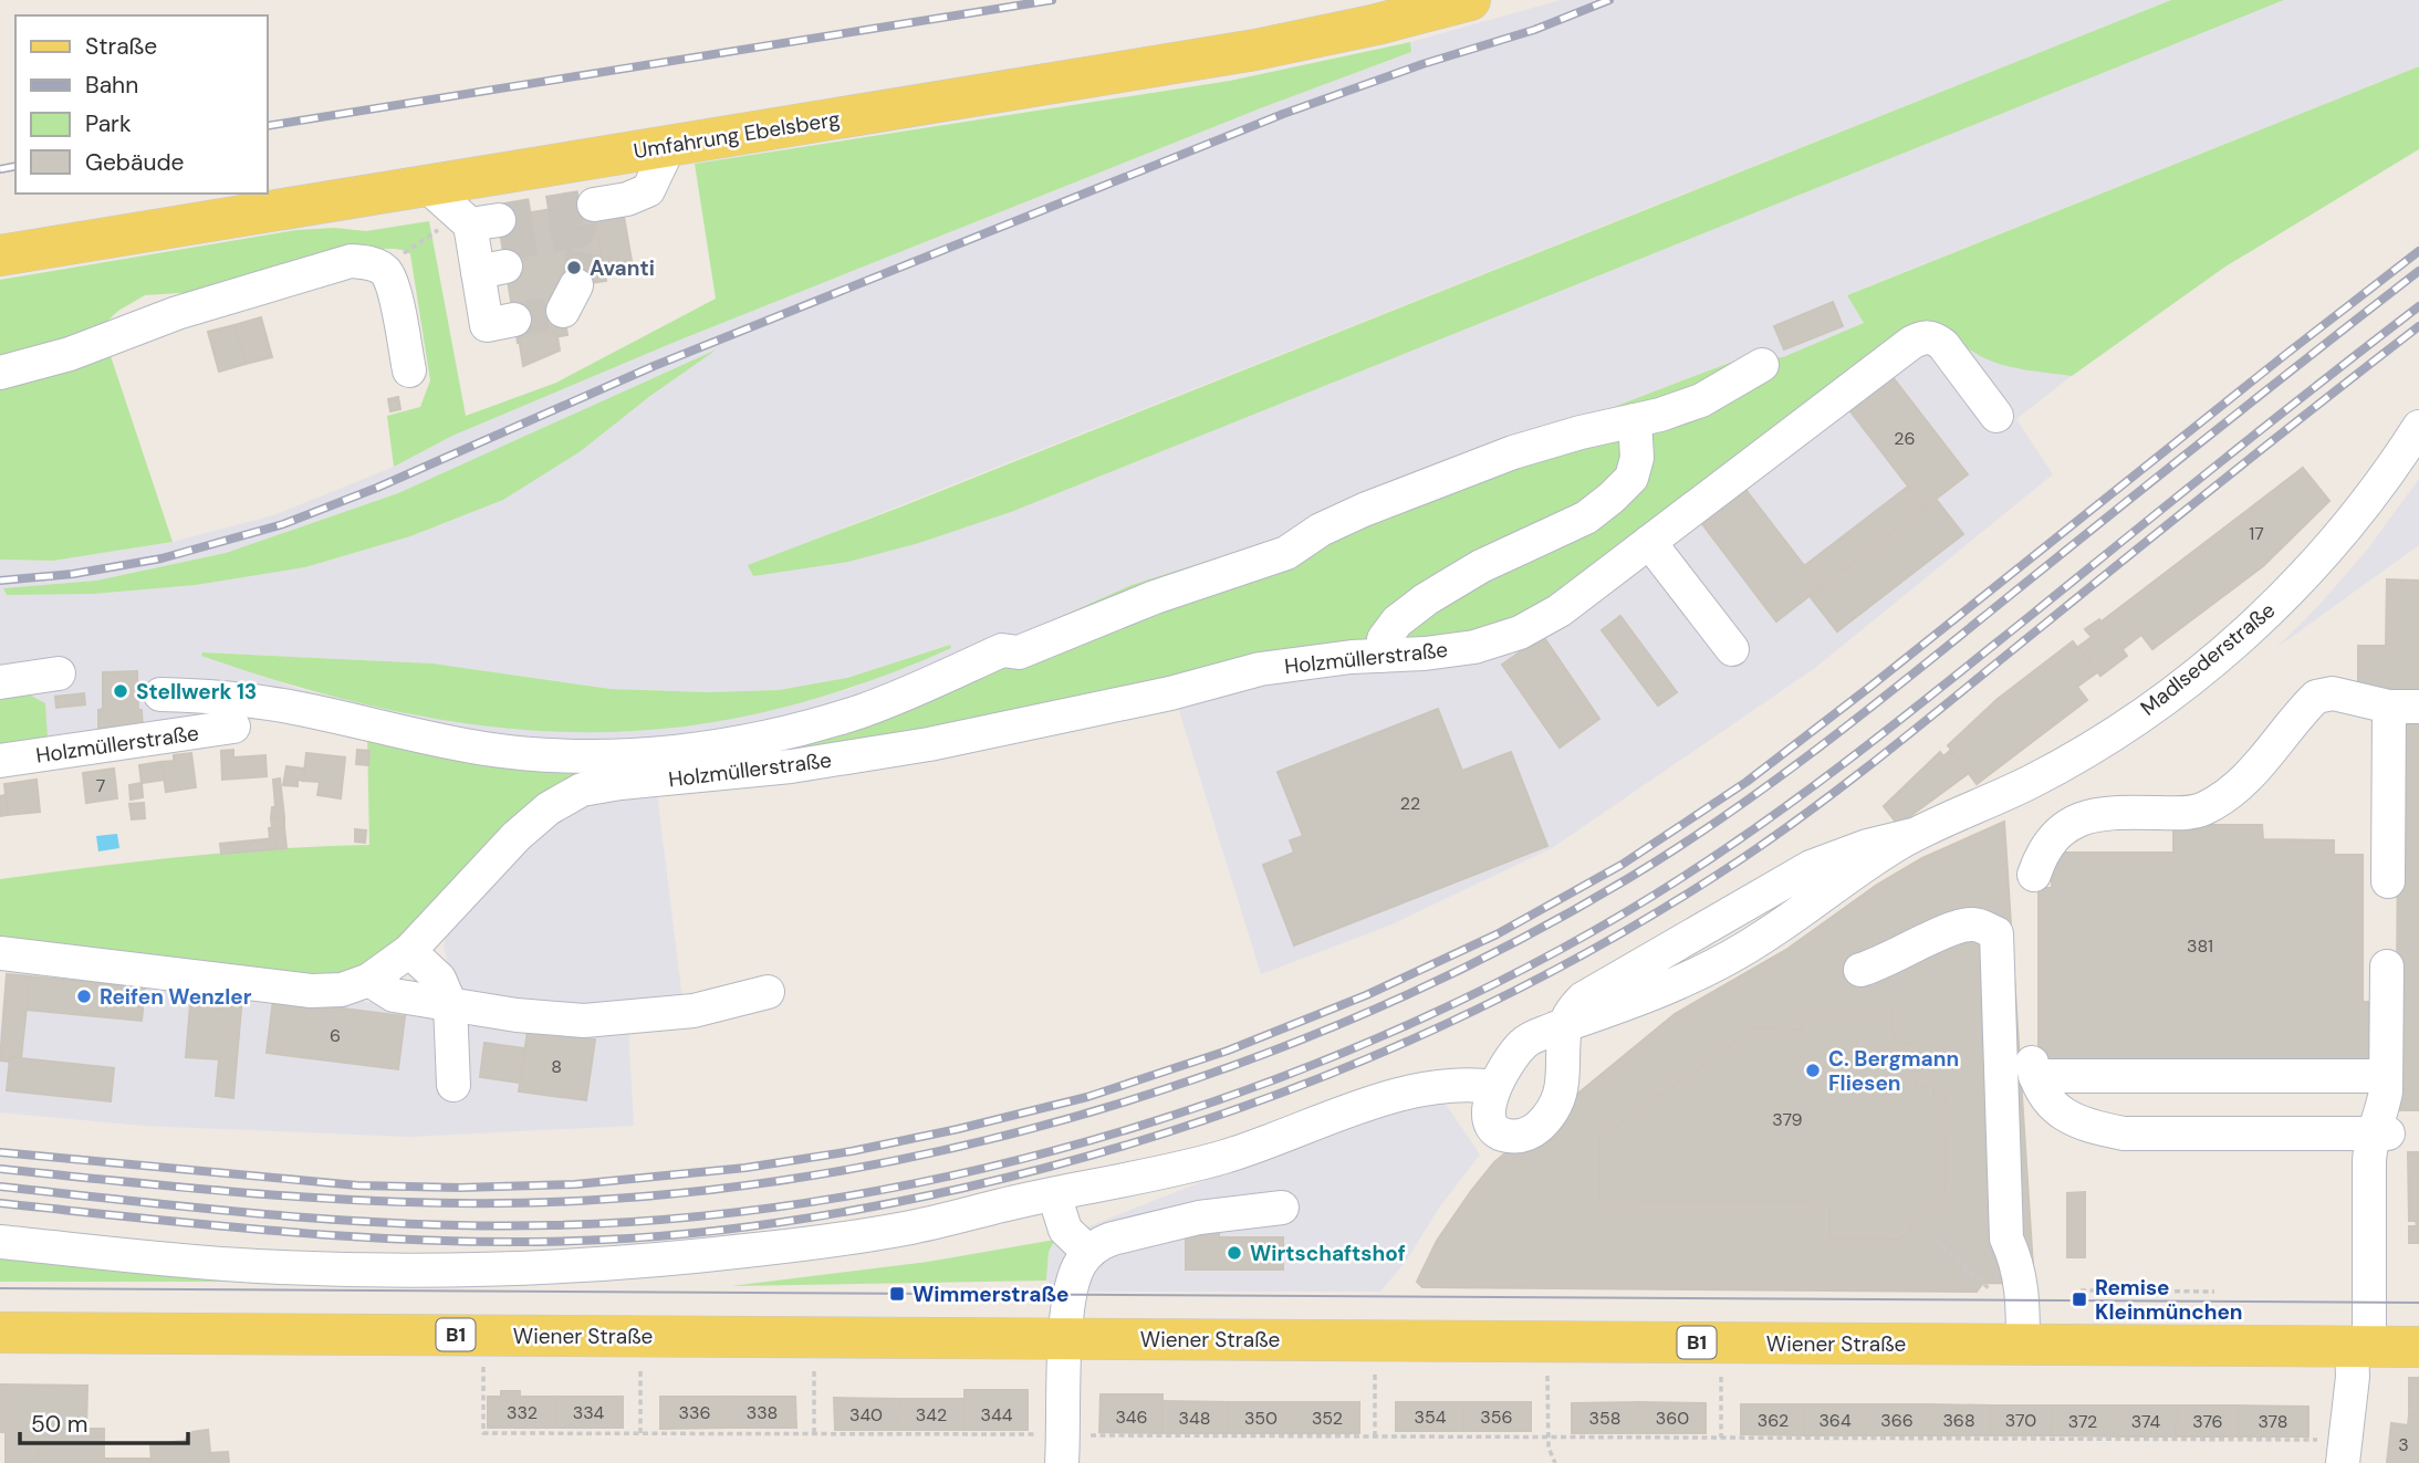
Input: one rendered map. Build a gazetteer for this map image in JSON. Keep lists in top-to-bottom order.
{
  "streets": {
    "main road": ["Umfahrung Ebelsberg", "B1", "Wiener Straße"],
    "street": ["Holzmüllerstraße", "Madlsederstraße"]
  },
  "places": {
    "other": [
      "Avanti",
      "Stellwerk 13",
      "Reifen Wenzler",
      "C. Bergmann Fliesen",
      "Wirtschaftshof"
    ],
    "transit": ["Wimmerstraße", "Remise Kleinmünchen"]
  },
  "house_numbers": [
    "26",
    "17",
    "7",
    "22",
    "381",
    "6",
    "8",
    "379",
    "332",
    "334",
    "336",
    "338",
    "340",
    "342",
    "344",
    "346",
    "354",
    "356",
    "348",
    "350",
    "352",
    "358",
    "360",
    "362",
    "364",
    "366",
    "368",
    "370",
    "372",
    "374",
    "376",
    "378",
    "3"
  ],
  "legend": [
    "Straße",
    "Bahn",
    "Park",
    "Gebäude"
  ],
  "scale_bar": "50 m"
}
